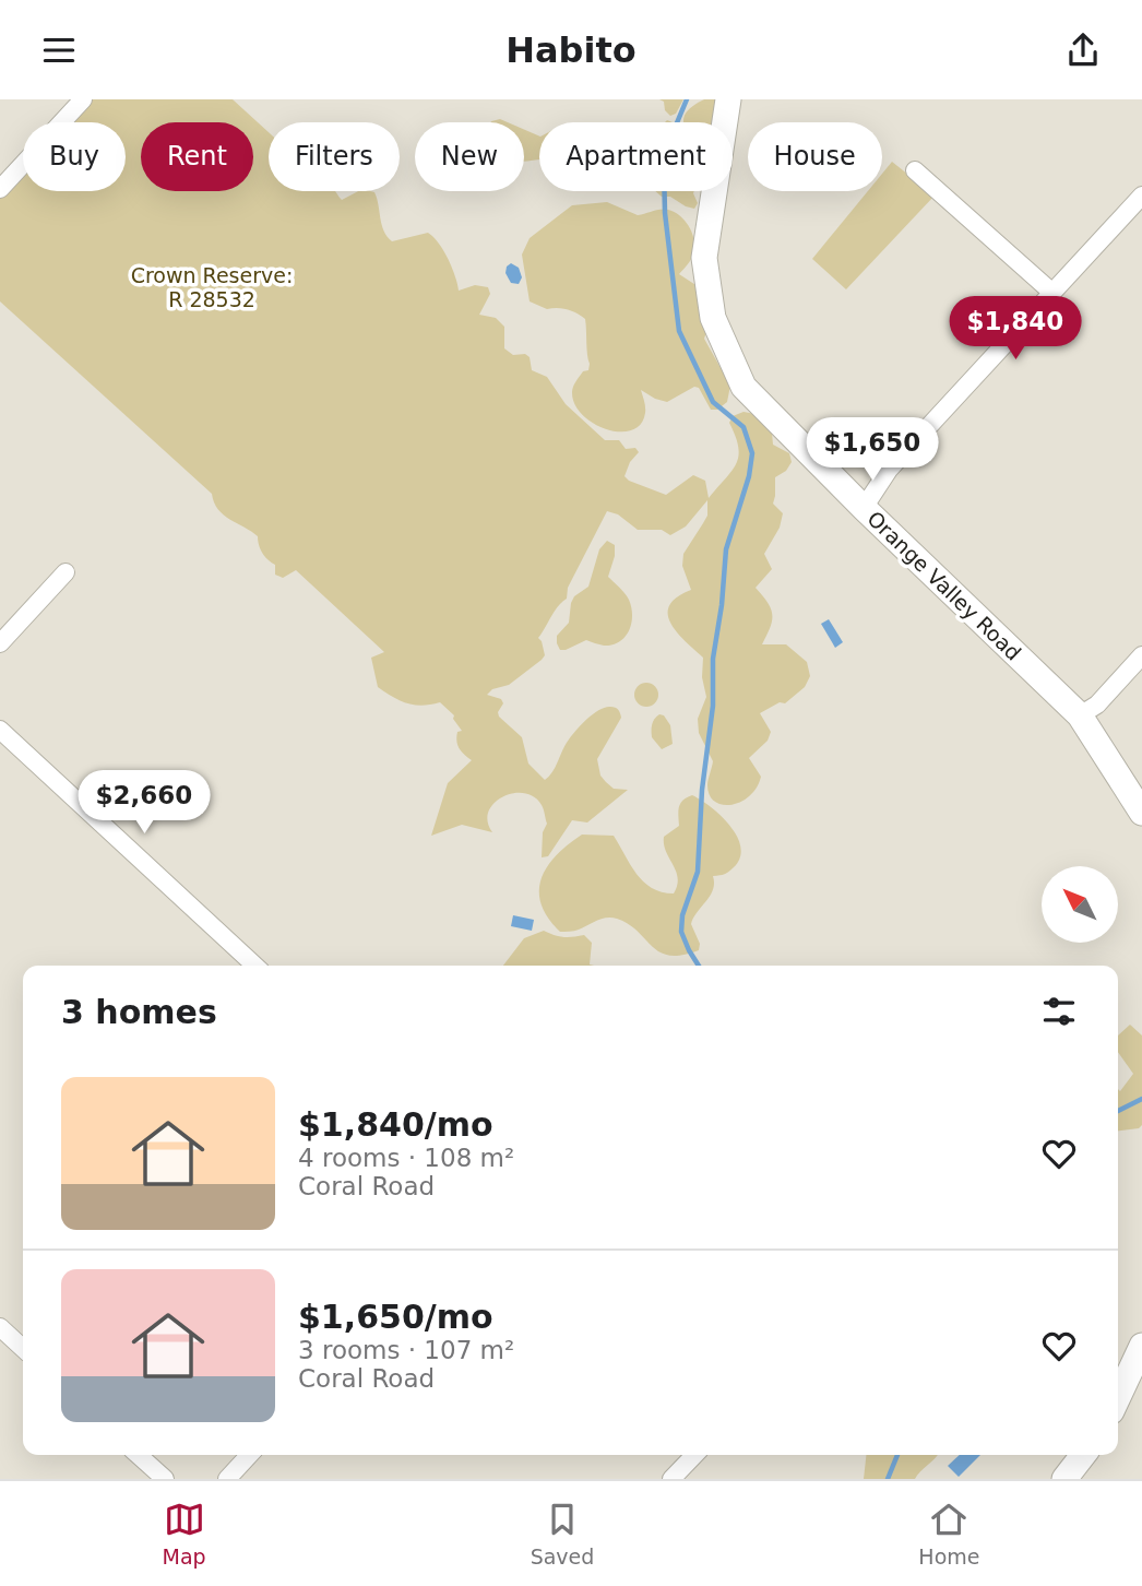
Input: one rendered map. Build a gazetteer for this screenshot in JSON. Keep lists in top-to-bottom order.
{
  "streets": {
    "street": ["Orange Valley Road"]
  },
  "parks": ["Crown Reserve: R 28532"],
  "north": "top left",
  "page": {
    "header": "Habito",
    "chip": [
      "Buy",
      "Rent",
      "Filters",
      "New",
      "Apartment",
      "House"
    ],
    "price": ["$1,840", "$1,650", "$2,660"],
    "heading": "3 homes",
    "list": [
      {
        "name": "$1,840/mo",
        "note": "4 rooms · 108 m² · Coral Road"
      },
      {
        "name": "$1,650/mo",
        "note": "3 rooms · 107 m² · Coral Road"
      }
    ],
    "tabs": ["Map", "Saved", "Home"]
  }
}
